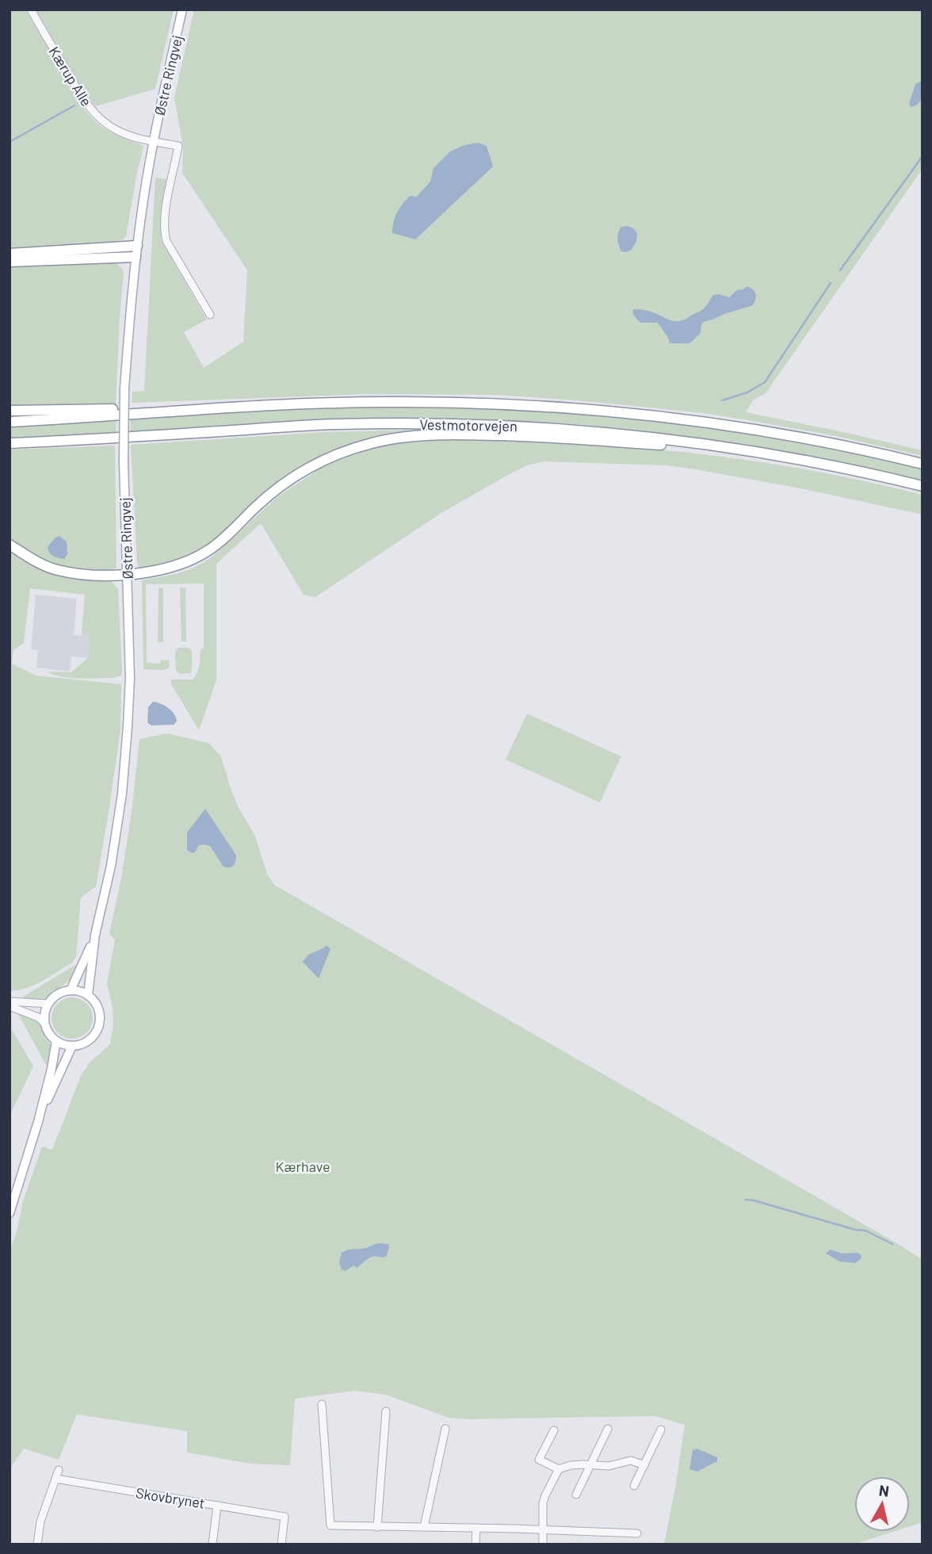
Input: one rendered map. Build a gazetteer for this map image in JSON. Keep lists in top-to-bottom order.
{
  "streets": {
    "highway": ["Vestmotorvejen"],
    "main road": ["Østre Ringvej"],
    "street": ["Kærup Alle", "Skovbrynet"]
  },
  "crossings": [
    ["Østre Ringvej", "Kærup Alle"]
  ],
  "parks": ["Kærhave"],
  "north": "top"
}
